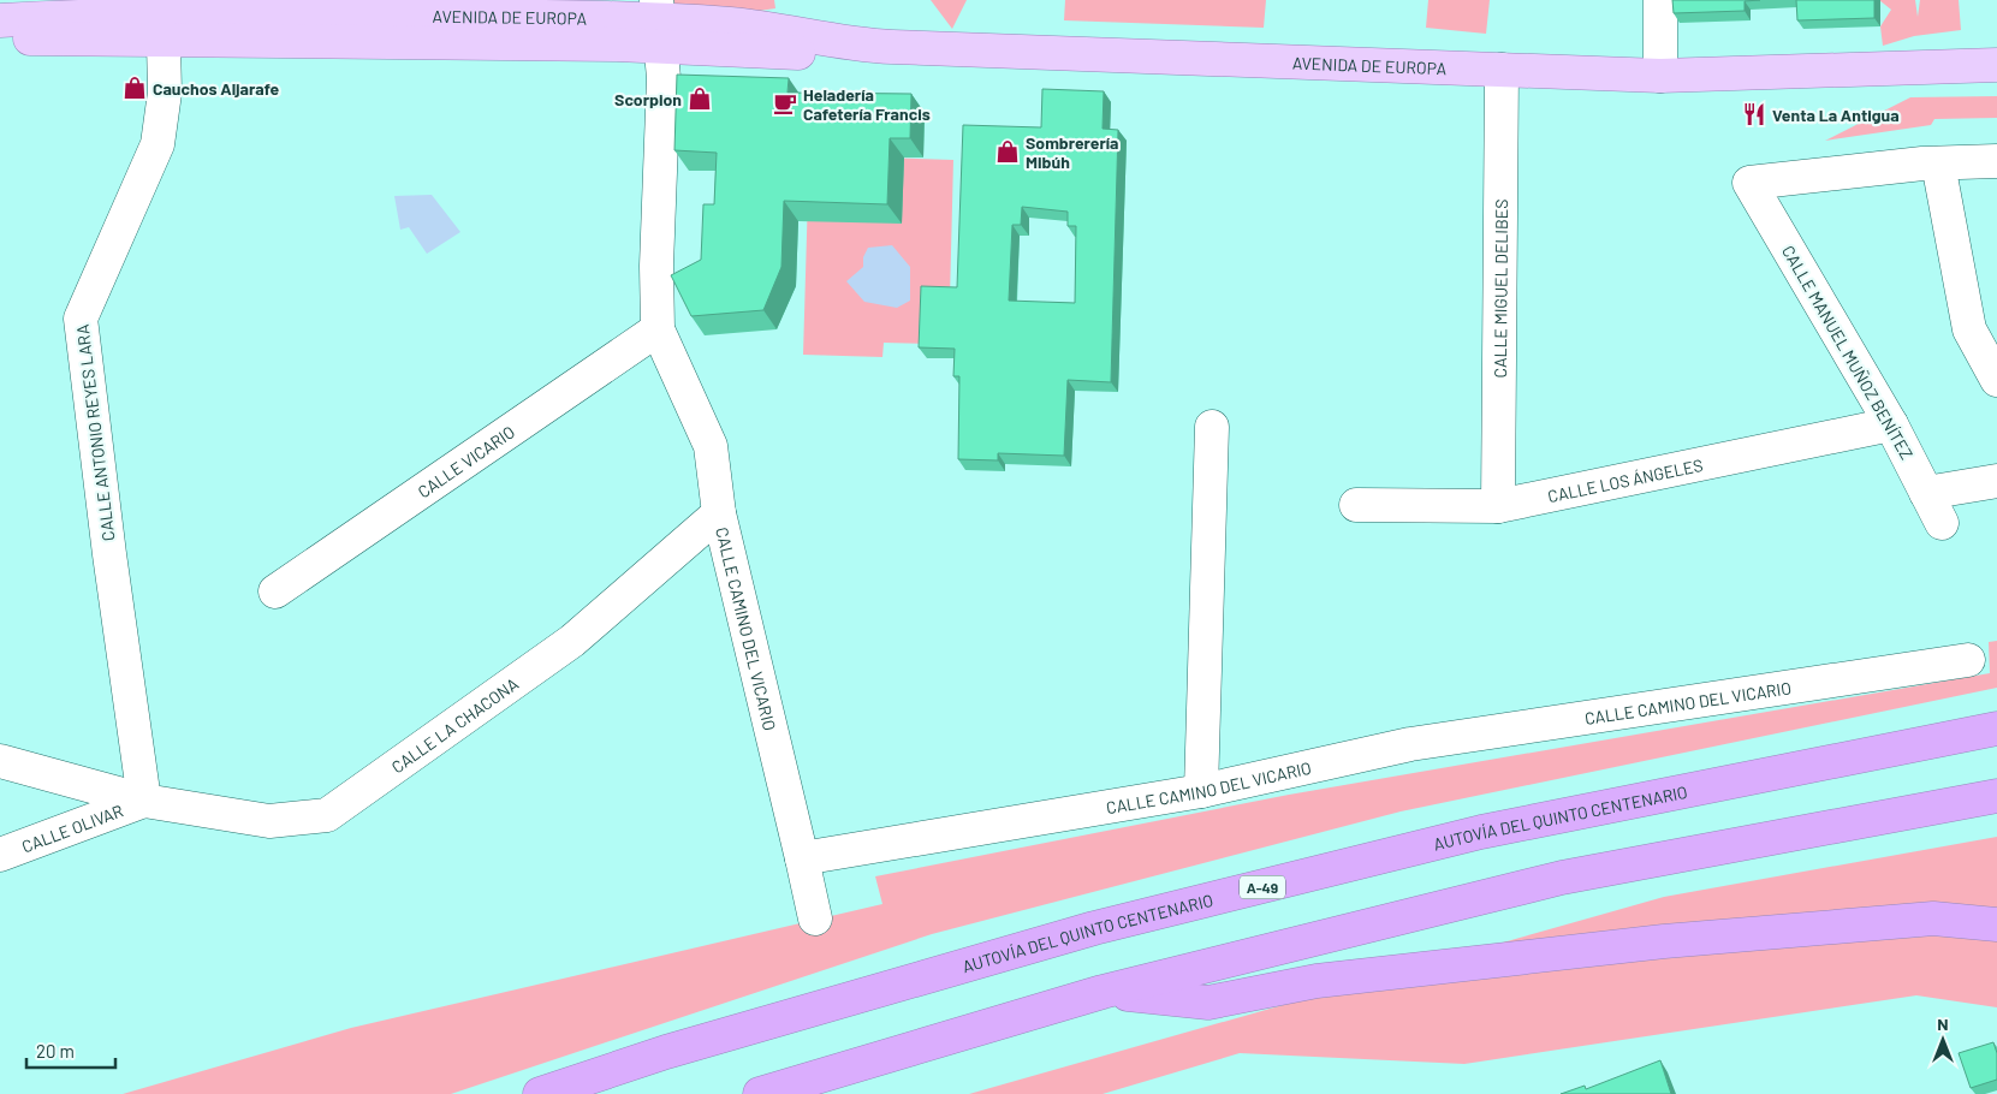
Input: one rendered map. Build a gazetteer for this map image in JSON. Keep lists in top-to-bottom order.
{
  "streets": {
    "highway": ["AUTOVÍA DEL QUINTO CENTENARIO", "A-49"],
    "main road": ["AVENIDA DE EUROPA"],
    "street": [
      "CALLE MIGUEL DELIBES",
      "CALLE MANUEL MUÑOZ BENÍTEZ",
      "CALLE ANTONIO REYES LARA",
      "CALLE VICARIO",
      "CALLE LOS ÁNGELES",
      "CALLE CAMINO DEL VICARIO",
      "CALLE LA CHACONA",
      "CALLE OLIVAR"
    ]
  },
  "crossings": [
    ["AVENIDA DE EUROPA", "CALLE MIGUEL DELIBES"],
    ["CALLE MIGUEL DELIBES", "CALLE LOS ÁNGELES"],
    ["CALLE MANUEL MUÑOZ BENÍTEZ", "CALLE LOS ÁNGELES"],
    ["CALLE ANTONIO REYES LARA", "CALLE LA CHACONA"],
    ["CALLE ANTONIO REYES LARA", "CALLE OLIVAR"],
    ["CALLE VICARIO", "CALLE CAMINO DEL VICARIO"],
    ["CALLE CAMINO DEL VICARIO", "CALLE LA CHACONA"],
    ["CALLE LA CHACONA", "CALLE OLIVAR"]
  ],
  "places": {
    "shop": ["Cauchos Aljarafe", "Scorpion", "Sombrerería Mibúh"],
    "cafe": ["Heladería Cafetería Francis"],
    "restaurant": ["Venta La Antigua"]
  },
  "scale_bar": "20 m",
  "north": "top"
}
